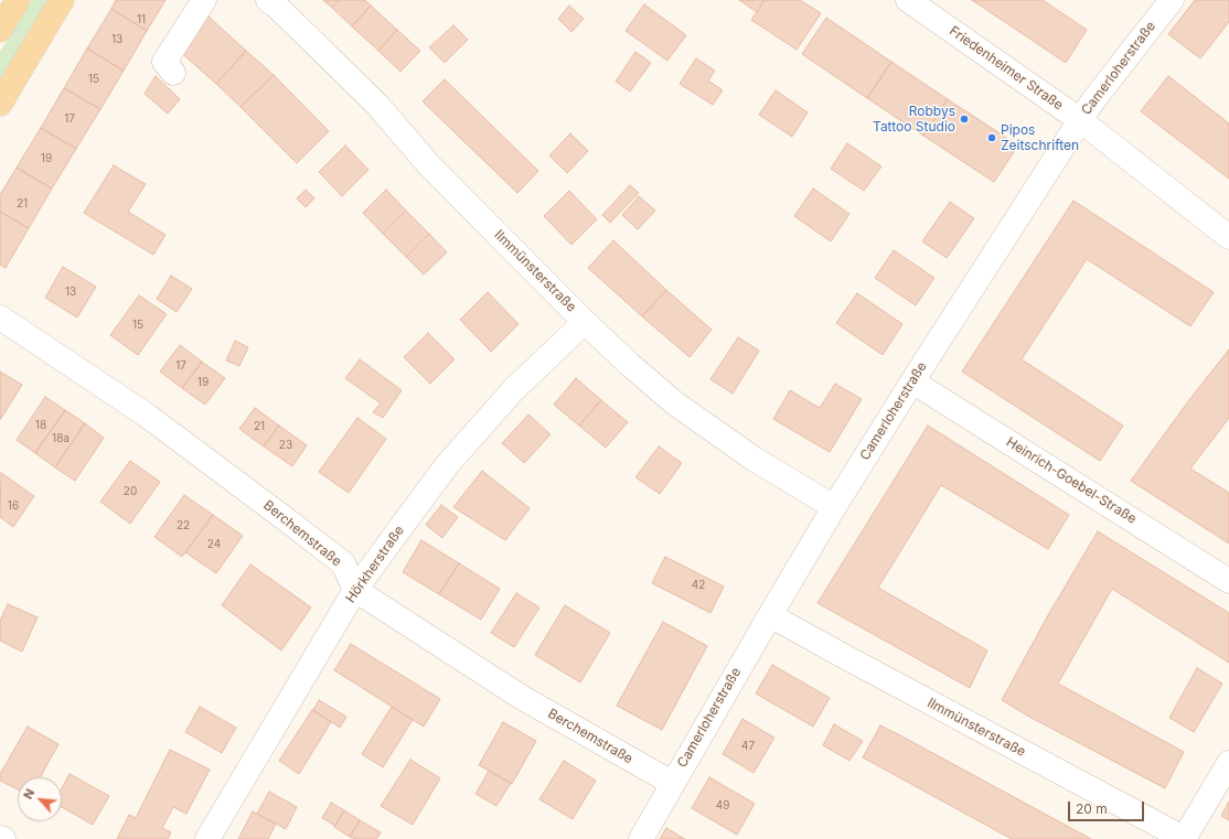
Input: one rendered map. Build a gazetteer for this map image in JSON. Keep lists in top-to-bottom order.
{
  "streets": {
    "street": [
      "Friedenheimer Straße",
      "Camerloherstraße",
      "Ilmmünsterstraße",
      "Heinrich-Goebel-Straße",
      "Berchemstraße",
      "Hörkherstraße"
    ]
  },
  "crossings": [
    ["Friedenheimer Straße", "Camerloherstraße"],
    ["Camerloherstraße", "Ilmmünsterstraße"],
    ["Camerloherstraße", "Heinrich-Goebel-Straße"],
    ["Camerloherstraße", "Berchemstraße"],
    ["Ilmmünsterstraße", "Hörkherstraße"],
    ["Berchemstraße", "Hörkherstraße"]
  ],
  "places": ["Robbys Tattoo Studio", "Pipos Zeitschriften"],
  "house_numbers": [
    "11",
    "13",
    "15",
    "17",
    "19",
    "21",
    "13",
    "15",
    "17",
    "19",
    "18",
    "21",
    "18a",
    "23",
    "20",
    "16",
    "22",
    "24",
    "42",
    "47",
    "49"
  ],
  "scale_bar": "20 m",
  "north": "top left"
}
